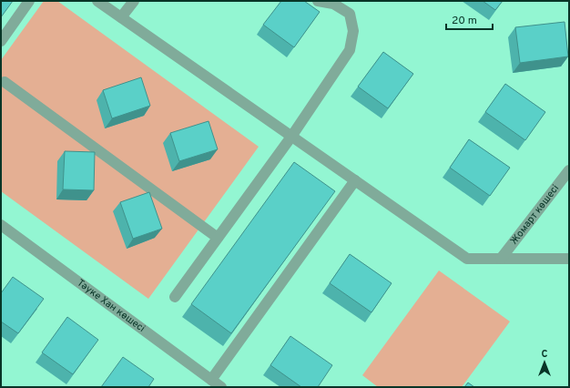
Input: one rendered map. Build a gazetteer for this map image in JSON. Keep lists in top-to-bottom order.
{
  "streets": {
    "street": ["Жомарт көшесі", "Тәуке Хан көшесі"]
  },
  "scale_bar": "20 m",
  "north": "top"
}
